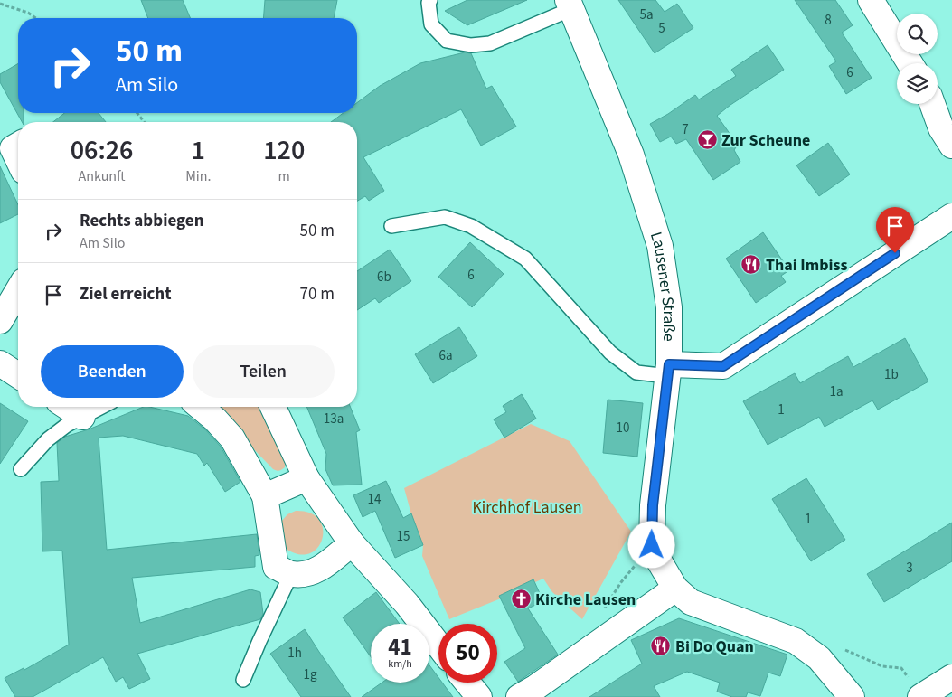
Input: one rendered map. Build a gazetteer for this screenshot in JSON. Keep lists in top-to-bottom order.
{
  "streets": {
    "street": ["Lausener Straße"]
  },
  "parks": ["Kirchhof Lausen"],
  "places": {
    "bar": ["Zur Scheune"],
    "restaurant": ["Thai Imbiss", "Bi Do Quan"],
    "church": ["Kirche Lausen"]
  },
  "house_numbers": [
    "5a",
    "8",
    "5",
    "6",
    "7",
    "6",
    "6b",
    "6a",
    "1b",
    "1a",
    "1",
    "13a",
    "10",
    "14",
    "1",
    "15",
    "3",
    "1h",
    "1g"
  ],
  "page": {
    "turn": ["50 m", "Am Silo"],
    "eta": [
      "06:26",
      "Ankunft",
      "1",
      "Min.",
      "120",
      "m"
    ],
    "list": [
      {
        "name": "Rechts abbiegen",
        "note": "Am Silo",
        "value": "50 m"
      },
      {
        "name": "Ziel erreicht",
        "value": "70 m"
      }
    ],
    "buttons": ["Beenden", "Teilen"],
    "speed": "41 km/h",
    "limit": "50"
  }
}
